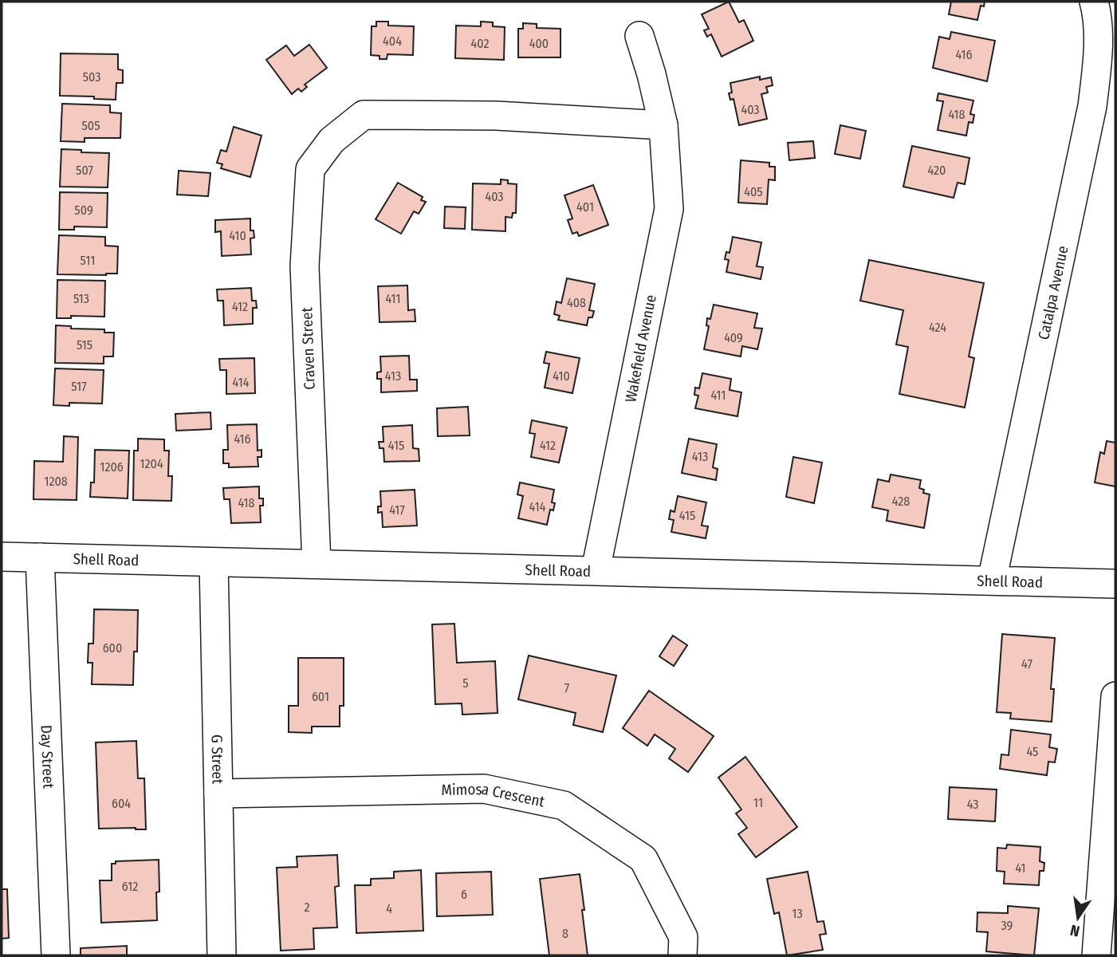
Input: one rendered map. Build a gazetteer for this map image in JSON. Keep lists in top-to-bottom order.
{
  "streets": {
    "street": [
      "Catalpa Avenue",
      "Craven Street",
      "Wakefield Avenue",
      "Shell Road",
      "Day Street",
      "G Street",
      "Mimosa Crescent"
    ]
  },
  "crossings": [
    ["Catalpa Avenue", "Shell Road"],
    ["Craven Street", "Wakefield Avenue"],
    ["Craven Street", "Shell Road"],
    ["Wakefield Avenue", "Shell Road"],
    ["Shell Road", "Day Street"],
    ["Shell Road", "G Street"],
    ["G Street", "Mimosa Crescent"]
  ],
  "house_numbers": [
    "404",
    "402",
    "400",
    "416",
    "503",
    "403",
    "418",
    "505",
    "507",
    "420",
    "405",
    "403",
    "401",
    "509",
    "410",
    "511",
    "513",
    "411",
    "408",
    "412",
    "424",
    "409",
    "515",
    "413",
    "410",
    "414",
    "517",
    "411",
    "416",
    "415",
    "412",
    "413",
    "1204",
    "1206",
    "1208",
    "428",
    "418",
    "414",
    "417",
    "415",
    "600",
    "47",
    "5",
    "7",
    "601",
    "45",
    "11",
    "604",
    "43",
    "41",
    "612",
    "6",
    "2",
    "4",
    "13",
    "39",
    "8"
  ],
  "north": "bottom"
}
